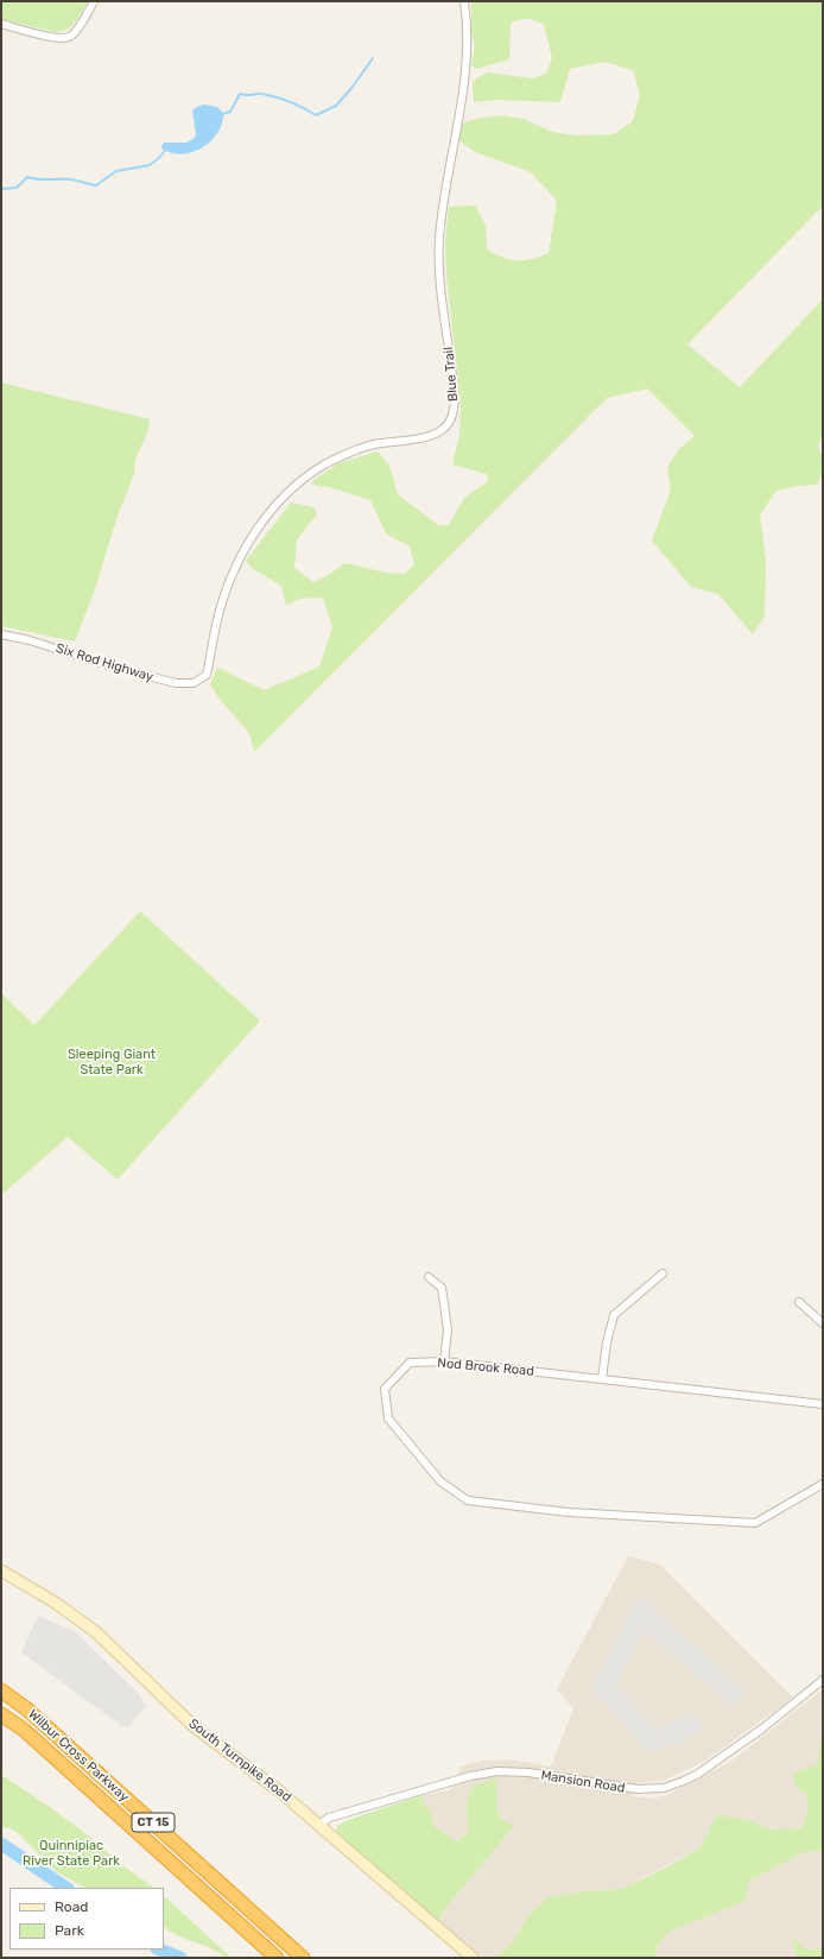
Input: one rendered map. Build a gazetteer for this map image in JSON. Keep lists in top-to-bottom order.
{
  "streets": {
    "highway": ["Wilbur Cross Parkway", "CT 15"],
    "main road": ["South Turnpike Road"],
    "street": [
      "Blue Trail",
      "Six Rod Highway",
      "Nod Brook Road",
      "Mansion Road"
    ]
  },
  "crossings": [
    ["Blue Trail", "Six Rod Highway"],
    ["South Turnpike Road", "Mansion Road"]
  ],
  "parks": ["Sleeping Giant State Park", "Quinnipiac River State Park"],
  "legend": ["Road", "Park"]
}
